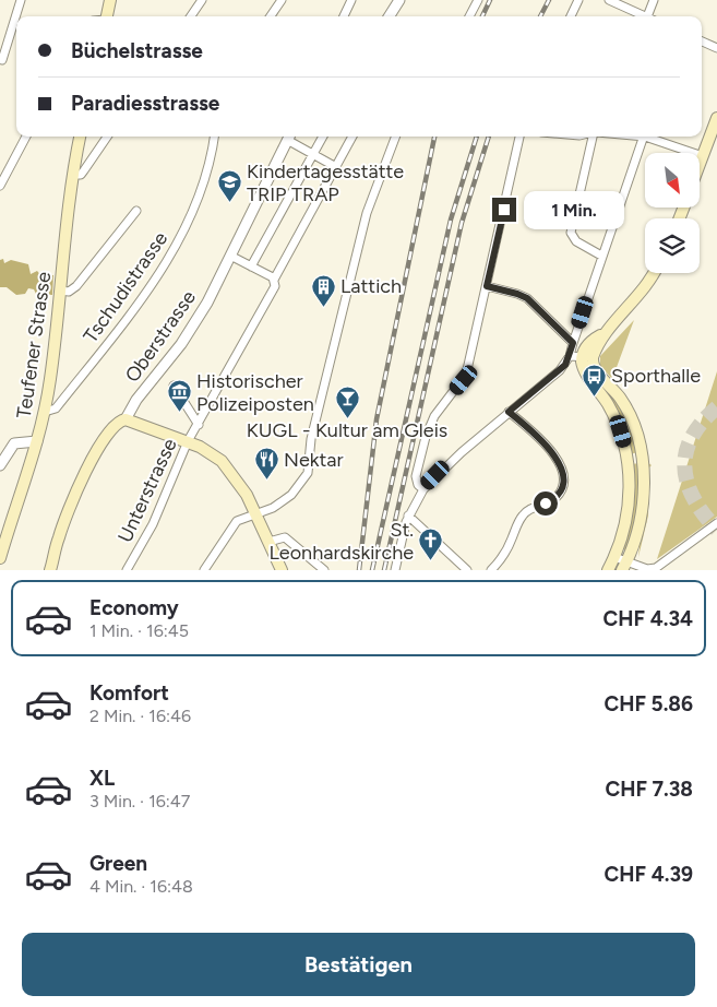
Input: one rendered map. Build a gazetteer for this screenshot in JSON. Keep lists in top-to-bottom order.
{
  "streets": {
    "main road": ["Oberstrasse", "Teufener Strasse"],
    "street": ["Tschudistrasse", "Unterstrasse"]
  },
  "crossings": [
    ["Tschudistrasse", "Teufener Strasse"]
  ],
  "places": {
    "school or university": ["Kindertagesstätte TRIP TRAP"],
    "building": ["Lattich"],
    "bus stop": ["Sporthalle"],
    "museum": ["Historischer Polizeiposten"],
    "bar": ["KUGL - Kultur am Gleis"],
    "restaurant": ["Nektar"],
    "church": ["St. Leonhardskirche"]
  },
  "north": "bottom right",
  "page": {
    "banner": ["Büchelstrasse", "Paradiesstrasse"],
    "bubble": "1 Min.",
    "list": [
      {
        "name": "Economy",
        "note": "1 Min. · 16:45",
        "value": "CHF 4.34"
      },
      {
        "name": "Komfort",
        "note": "2 Min. · 16:46",
        "value": "CHF 5.86"
      },
      {
        "name": "XL",
        "note": "3 Min. · 16:47",
        "value": "CHF 7.38"
      },
      {
        "name": "Green",
        "note": "4 Min. · 16:48",
        "value": "CHF 4.39"
      }
    ],
    "buttons": "Bestätigen"
  }
}
